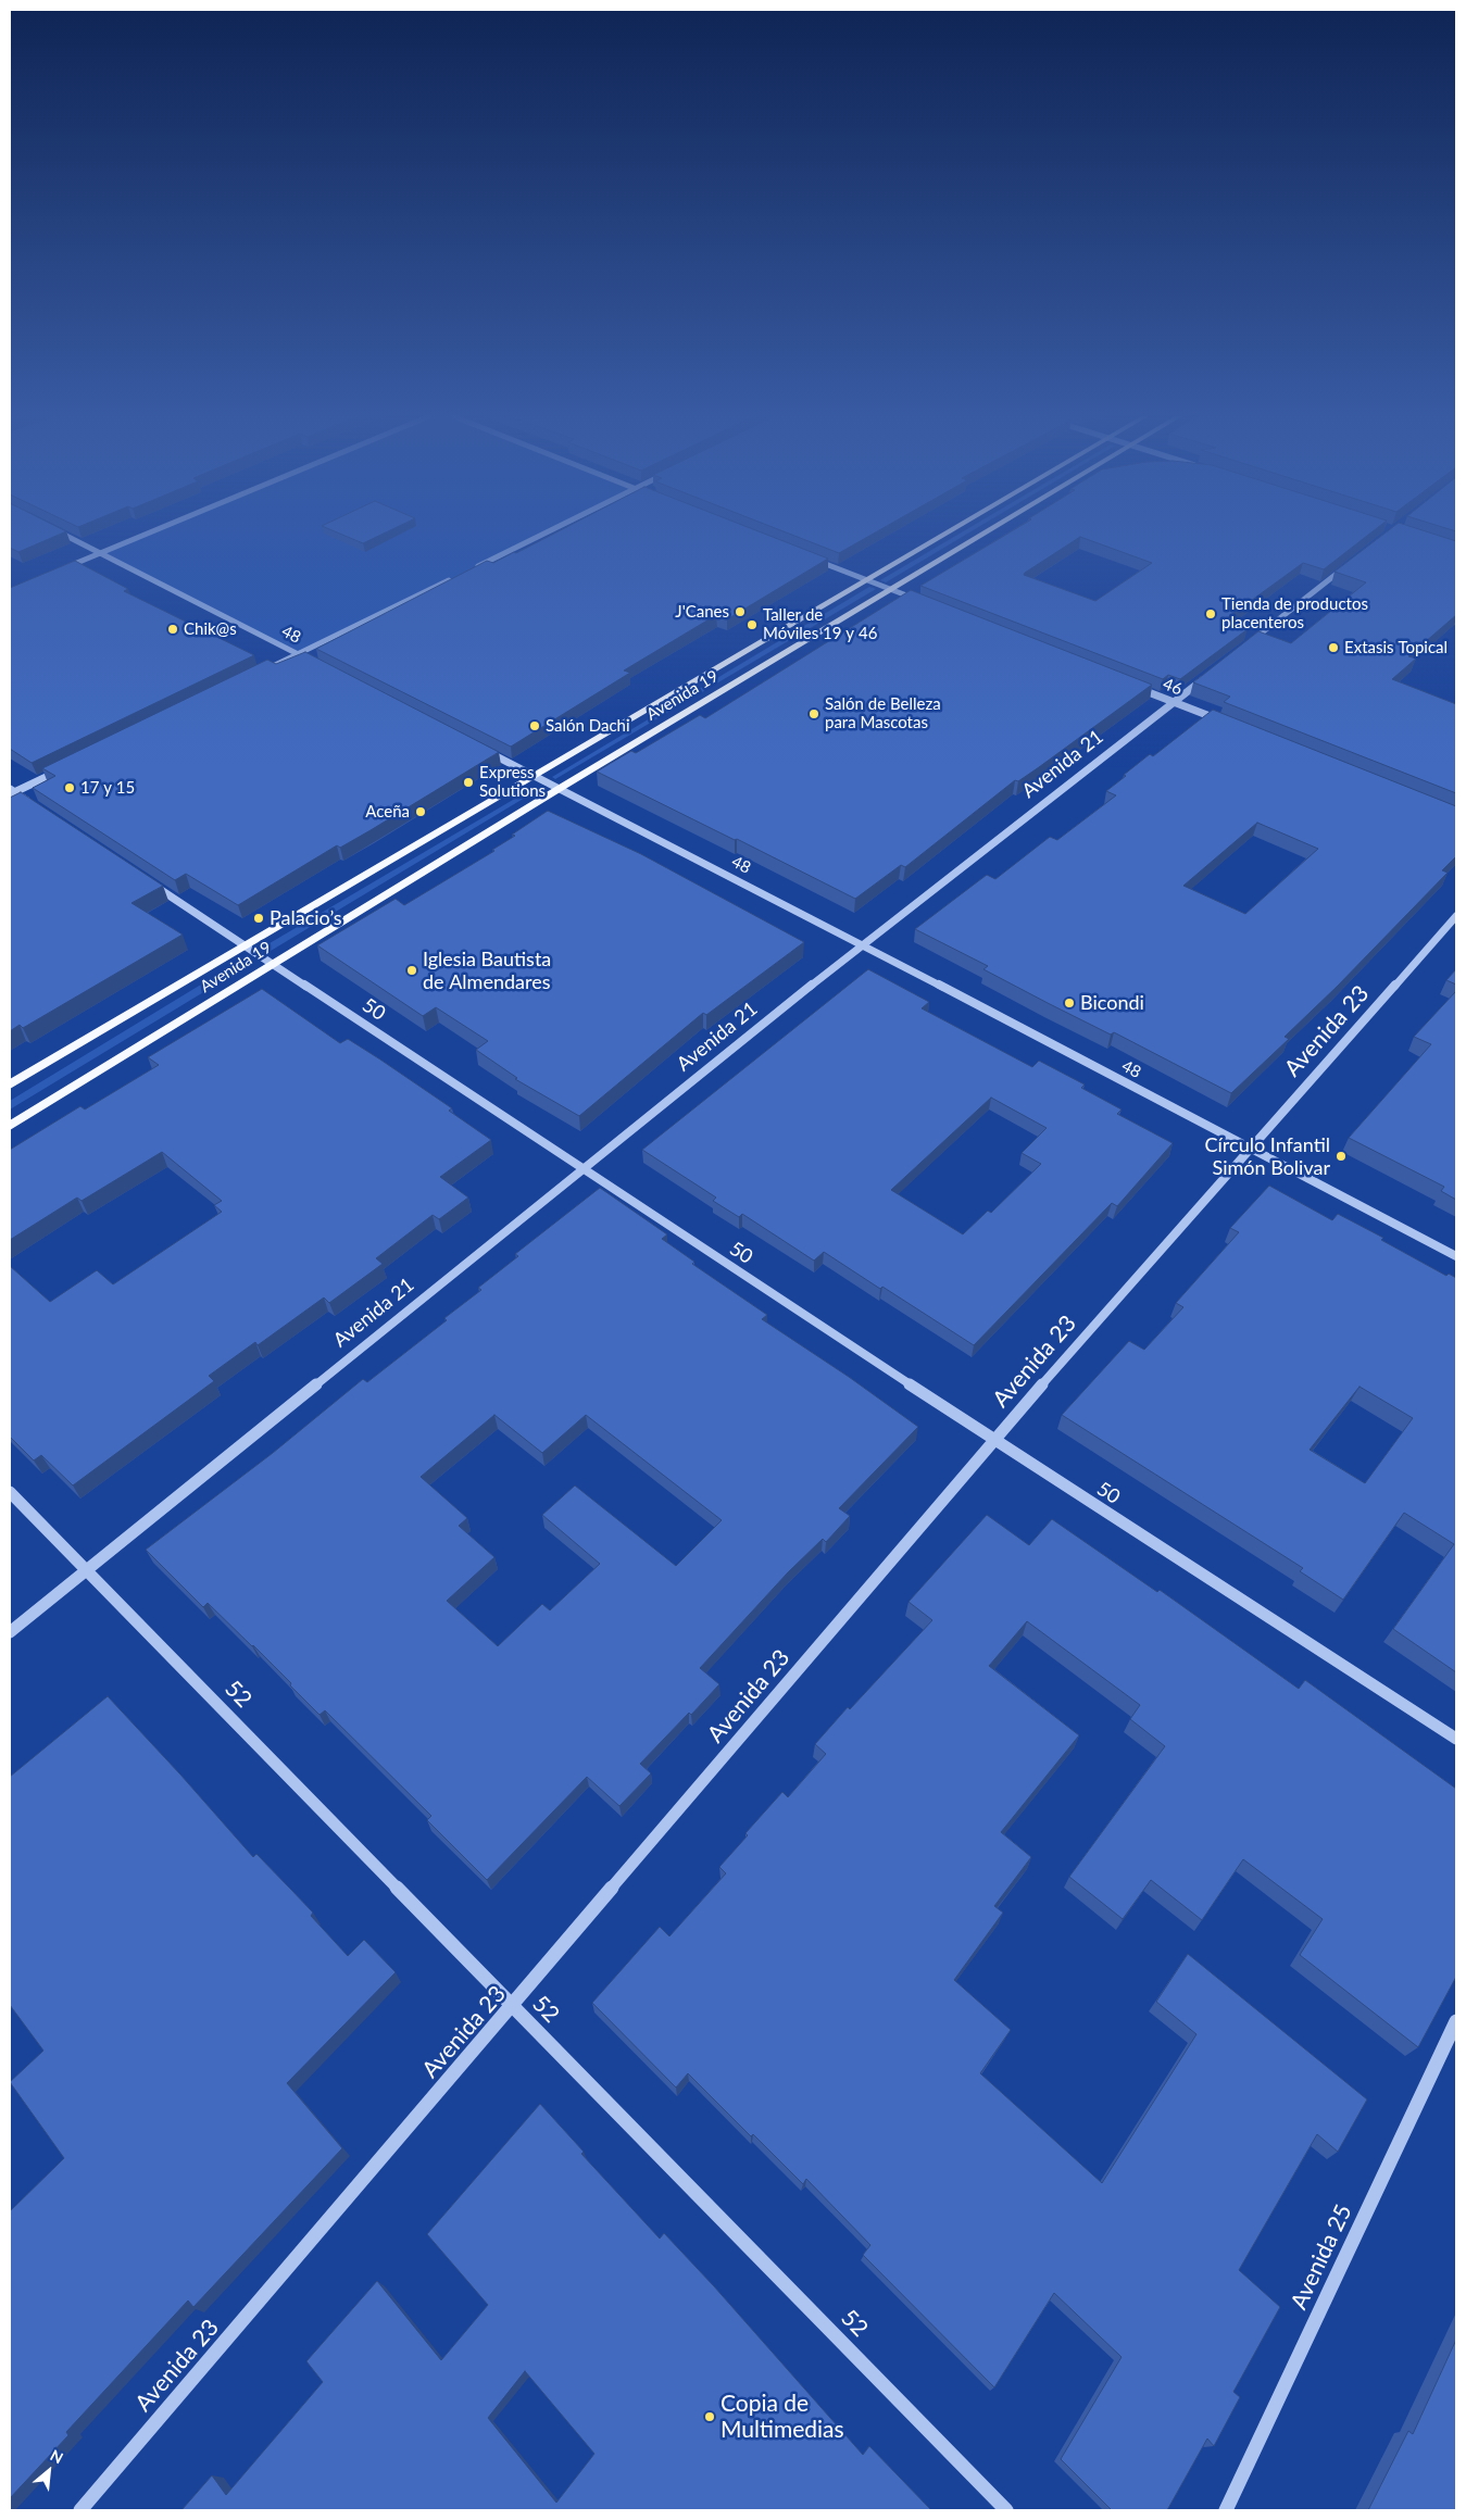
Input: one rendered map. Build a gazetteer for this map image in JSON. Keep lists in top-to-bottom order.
{
  "streets": {
    "main road": ["Avenida 19"],
    "street": [
      "48",
      "46",
      "Avenida 21",
      "50",
      "Avenida 23",
      "52",
      "Avenida 25"
    ]
  },
  "crossings": [
    ["48", "Avenida 19"],
    ["48", "Avenida 21"],
    ["48", "Avenida 23"],
    ["46", "Avenida 21"],
    ["Avenida 19", "50"],
    ["Avenida 21", "50"],
    ["Avenida 21", "52"],
    ["50", "Avenida 23"],
    ["Avenida 23", "52"]
  ],
  "places": [
    "J'Canes",
    "Tienda de productos placenteros",
    "Taller de Móviles 19 y 46",
    "Chik@s",
    "Extasis Topical",
    "Salón de Belleza para Mascotas",
    "Salón Dachi",
    "Express Solutions",
    "17 y 15",
    "Aceña",
    "Palacio’s",
    "Iglesia Bautista de Almendares",
    "Bicondi",
    "Círculo Infantil Simón Bolivar",
    "Copia de Multimedias"
  ],
  "north": "top right"
}
